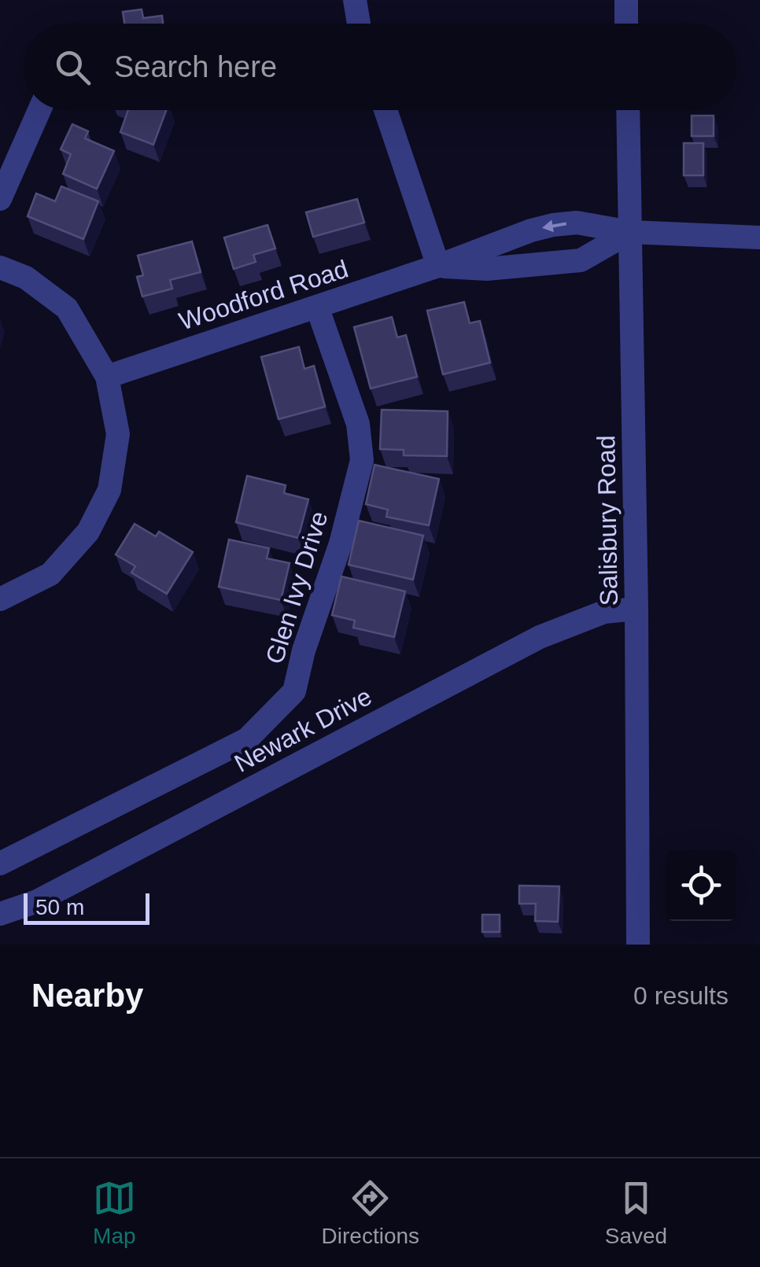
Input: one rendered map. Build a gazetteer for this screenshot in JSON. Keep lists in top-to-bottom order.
{
  "streets": {
    "street": [
      "Woodford Road",
      "Salisbury Road",
      "Glen Ivy Drive",
      "Newark Drive"
    ]
  },
  "crossings": [
    ["Woodford Road", "Salisbury Road"],
    ["Woodford Road", "Glen Ivy Drive"],
    ["Salisbury Road", "Newark Drive"]
  ],
  "scale_bar": "50 m",
  "page": {
    "search": "Search here",
    "scale": "50 m",
    "heading": ["Nearby", "0 results"],
    "nav": ["Map", "Directions", "Saved"]
  }
}
